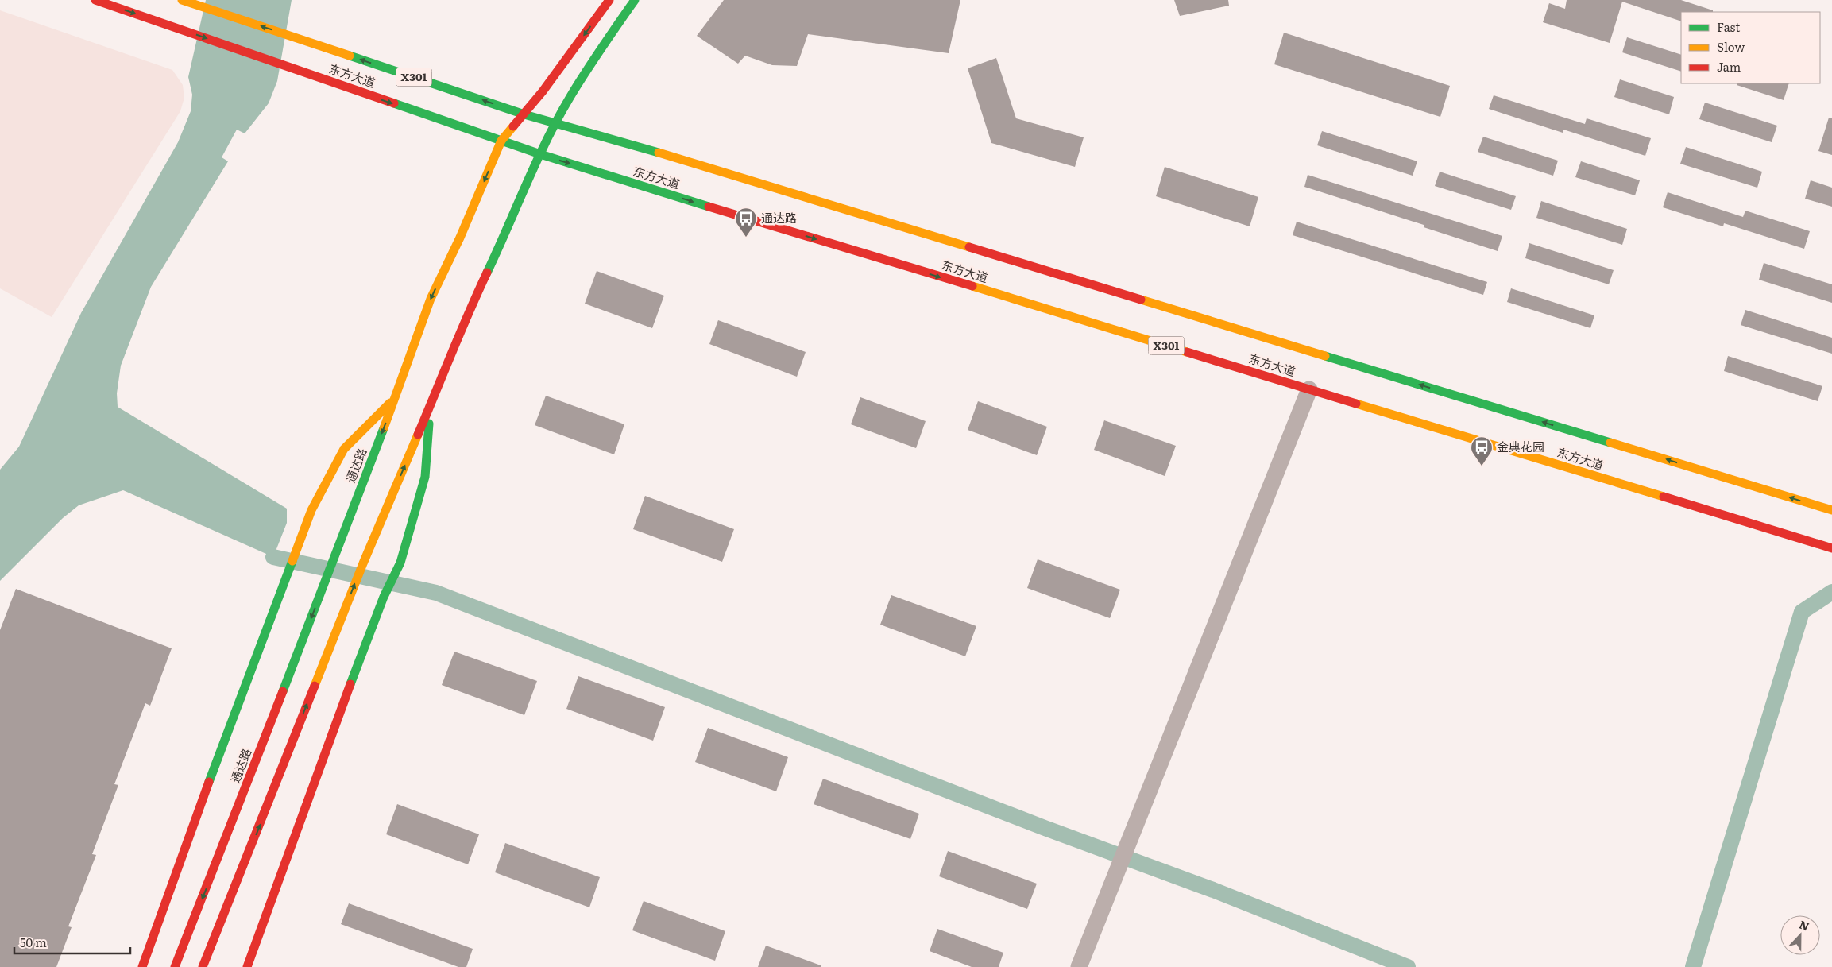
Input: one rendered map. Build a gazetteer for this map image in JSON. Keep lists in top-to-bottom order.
{
  "streets": {
    "main road": ["东方大道", "X301", "通达路"]
  },
  "crossings": [
    ["东方大道", "通达路"]
  ],
  "places": {
    "bus stop": ["通达路", "金典花园"]
  },
  "legend": ["Fast", "Slow", "Jam"],
  "scale_bar": "50 m",
  "north": "top"
}
